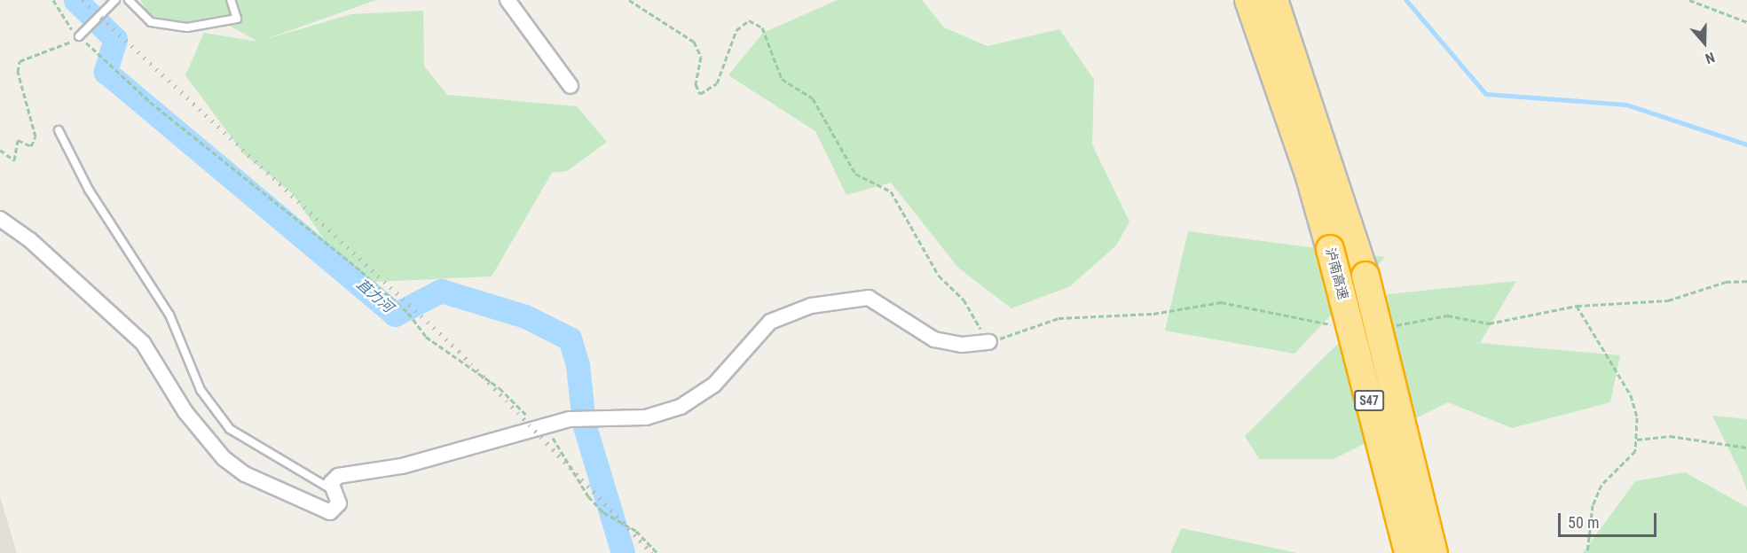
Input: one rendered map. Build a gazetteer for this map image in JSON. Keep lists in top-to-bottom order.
{
  "streets": {
    "highway": ["泸南高速", "S47"]
  },
  "water": ["苴力河"],
  "scale_bar": "50 m",
  "north": "bottom"
}
